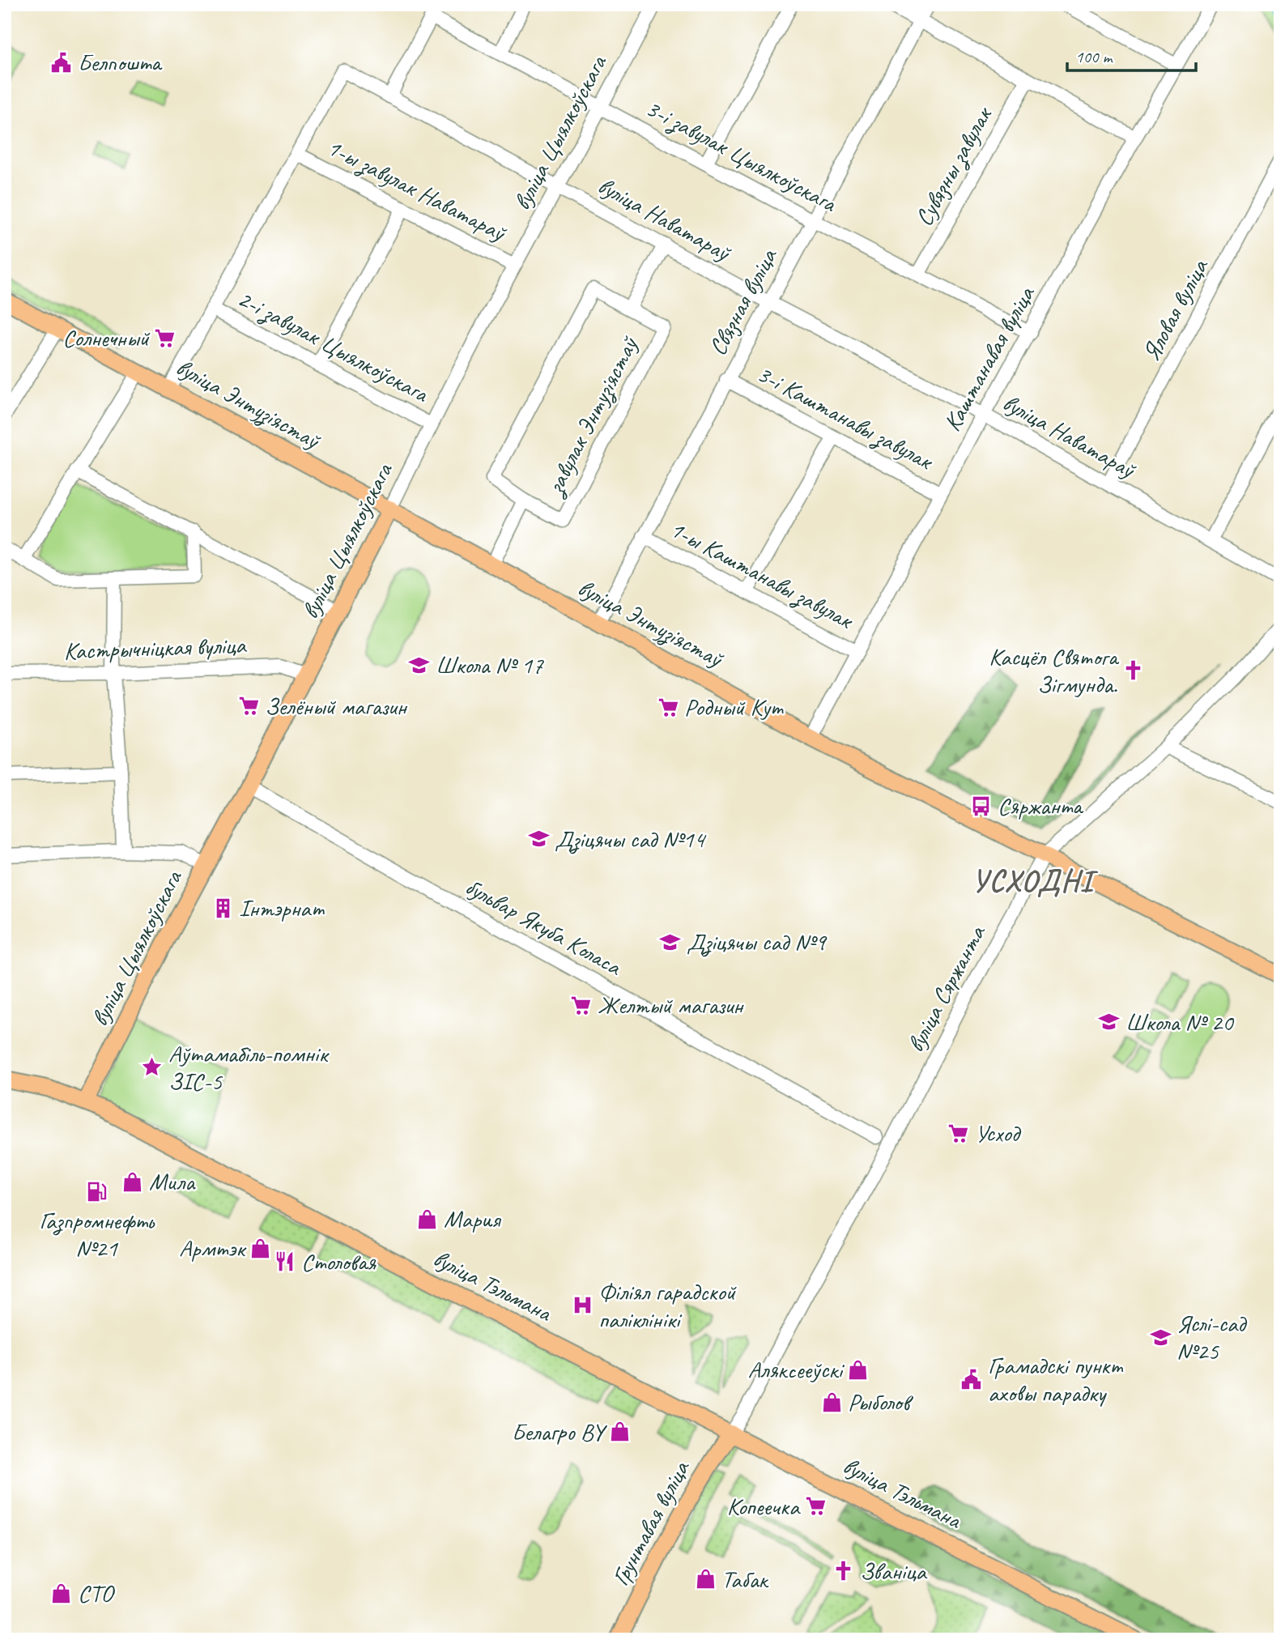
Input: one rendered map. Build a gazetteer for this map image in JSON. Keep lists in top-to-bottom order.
{
  "streets": {
    "main road": [
      "вуліца Цыялкоўскага",
      "вуліца Энтузіястаў",
      "вуліца Тэльмана",
      "Грунтавая вуліца"
    ],
    "street": [
      "3-і завулак Цыялкоўскага",
      "Сувязны завулак",
      "1-ы завулак Наватараў",
      "вуліца Наватараў",
      "Связная вуліца",
      "Яловая вуліца",
      "2-і завулак Цыялкоўскага",
      "Каштанавая вуліца",
      "завулак Энтузіястаў",
      "3-і Каштанавы завулак",
      "1-ы Каштанавы завулак",
      "Кастрычніцкая вуліца",
      "бульвар Якуба Коласа",
      "вуліца Сяржанта"
    ]
  },
  "crossings": [
    ["вуліца Цыялкоўскага", "3-і завулак Цыялкоўскага"],
    ["вуліца Цыялкоўскага", "1-ы завулак Наватараў"],
    ["вуліца Цыялкоўскага", "вуліца Наватараў"],
    ["вуліца Цыялкоўскага", "2-і завулак Цыялкоўскага"],
    ["вуліца Цыялкоўскага", "вуліца Энтузіястаў"],
    ["вуліца Цыялкоўскага", "Кастрычніцкая вуліца"],
    ["вуліца Цыялкоўскага", "бульвар Якуба Коласа"],
    ["вуліца Цыялкоўскага", "вуліца Тэльмана"],
    ["3-і завулак Цыялкоўскага", "Сувязны завулак"],
    ["3-і завулак Цыялкоўскага", "вуліца Наватараў"],
    ["3-і завулак Цыялкоўскага", "Связная вуліца"],
    ["3-і завулак Цыялкоўскага", "Каштанавая вуліца"],
    ["1-ы завулак Наватараў", "вуліца Наватараў"],
    ["вуліца Наватараў", "Связная вуліца"],
    ["вуліца Наватараў", "Яловая вуліца"],
    ["вуліца Наватараў", "2-і завулак Цыялкоўскага"],
    ["вуліца Наватараў", "Каштанавая вуліца"],
    ["вуліца Наватараў", "вуліца Энтузіястаў"],
    ["вуліца Наватараў", "завулак Энтузіястаў"],
    ["Связная вуліца", "вуліца Энтузіястаў"],
    ["Связная вуліца", "3-і Каштанавы завулак"],
    ["Связная вуліца", "1-ы Каштанавы завулак"],
    ["Каштанавая вуліца", "вуліца Энтузіястаў"],
    ["Каштанавая вуліца", "3-і Каштанавы завулак"],
    ["Каштанавая вуліца", "1-ы Каштанавы завулак"],
    ["вуліца Энтузіястаў", "завулак Энтузіястаў"],
    ["вуліца Энтузіястаў", "вуліца Сяржанта"],
    ["вуліца Сяржанта", "вуліца Тэльмана"],
    ["вуліца Сяржанта", "Грунтавая вуліца"],
    ["вуліца Тэльмана", "Грунтавая вуліца"]
  ],
  "districts": ["УСХОДНІ"],
  "places": {
    "public building": ["Белпошта", "Грамадскі пункт аховы парадку"],
    "supermarket": [
      "Солнечный",
      "Зелёный магазин",
      "Родный Кут",
      "Желтый магазин",
      "Усход",
      "Копеечка"
    ],
    "school or university": [
      "Школа № 17",
      "Дзіцячы сад №14",
      "Дзіцячы сад №9",
      "Школа № 20",
      "Яслі-сад №25"
    ],
    "church": ["Касцёл Святога Зігмунда.", "Званіца"],
    "bus stop": ["Сяржанта"],
    "building": ["Інтэрнат"],
    "place": ["Аўтамабіль-помнік ЗІС-5"],
    "shop": [
      "Мила",
      "Мария",
      "Армтэк",
      "Аляксееўскі",
      "Рыболов",
      "Белагро BY",
      "Табак",
      "СТО"
    ],
    "fuel station": ["Газпромнефть №21"],
    "restaurant": ["Столовая"],
    "hospital": ["Філіял гарадской паліклінікі"]
  },
  "scale_bar": "100 m"
}
